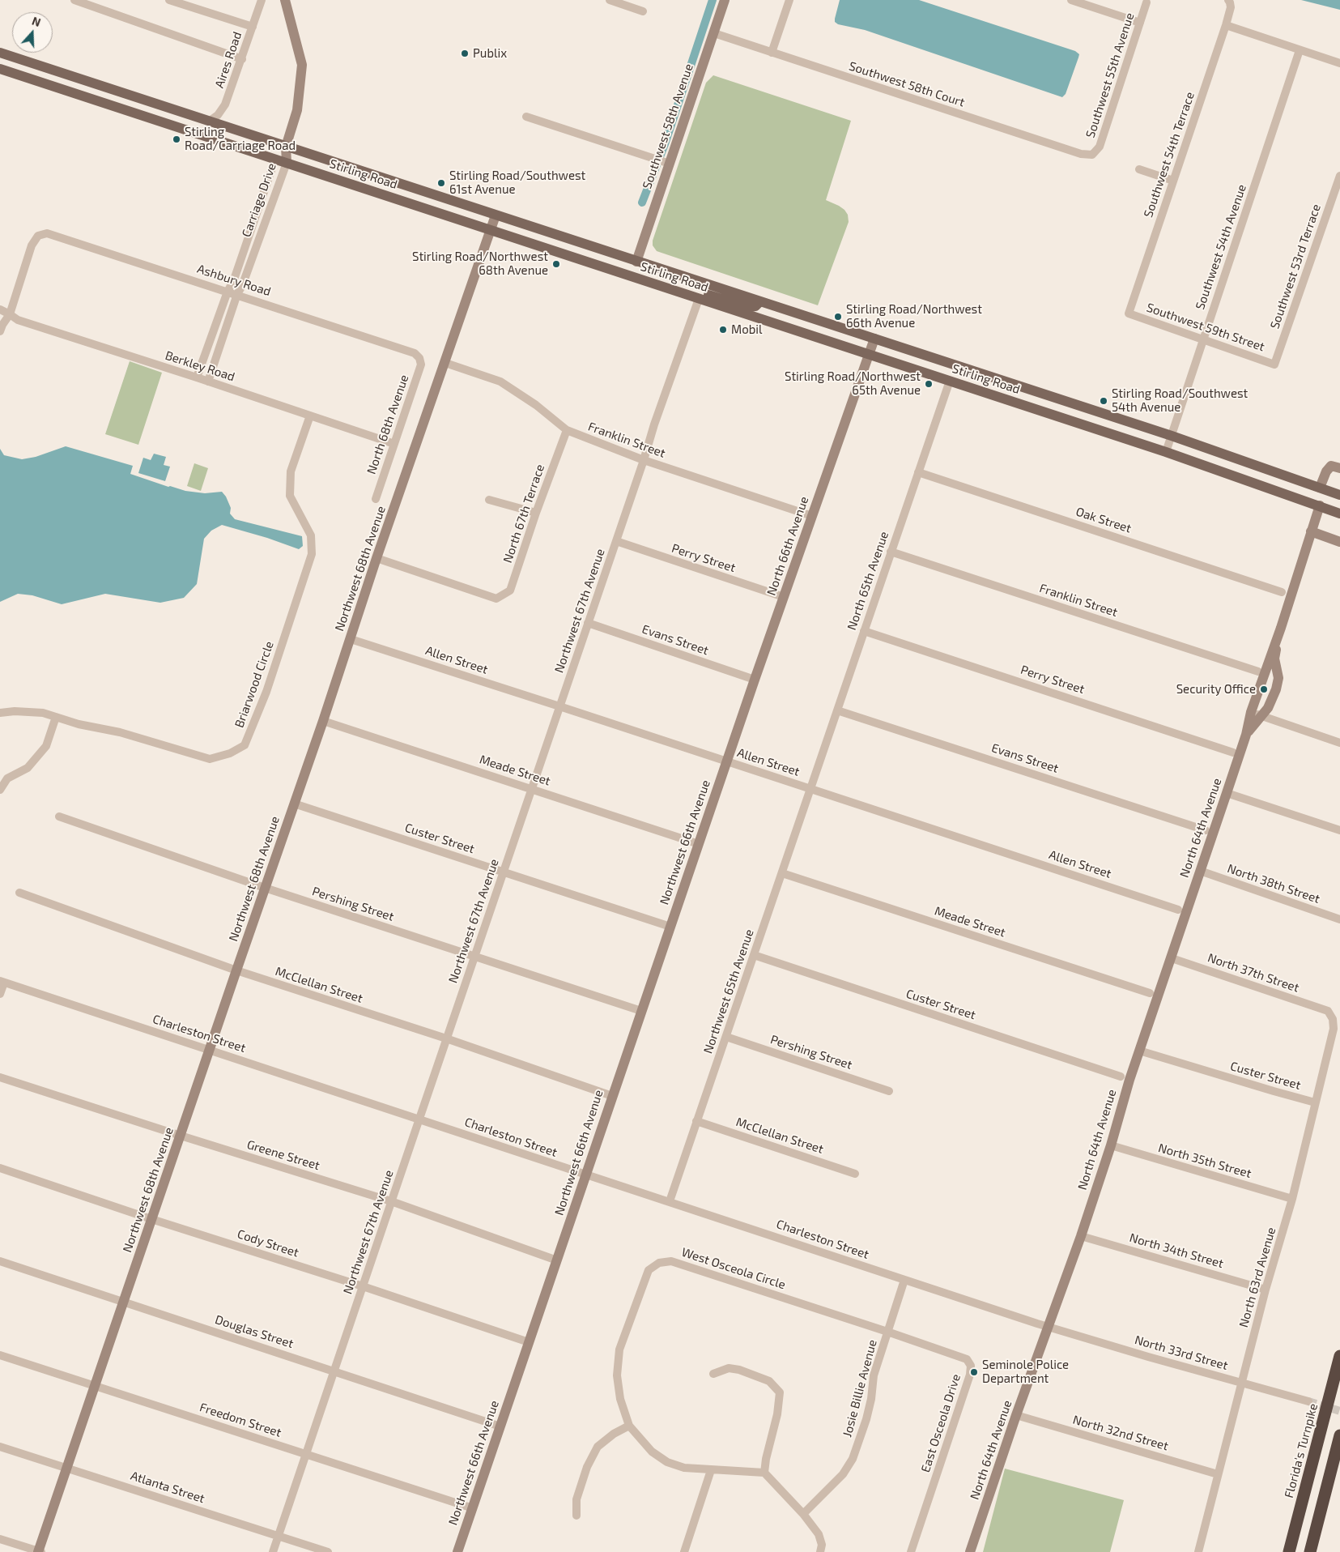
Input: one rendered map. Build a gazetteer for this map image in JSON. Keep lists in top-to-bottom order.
{
  "streets": {
    "highway": ["Florida's Turnpike"],
    "main road": ["Stirling Road"],
    "street": [
      "Aires Road",
      "Southwest 55th Avenue",
      "Southwest 58th Court",
      "Southwest 58th Avenue",
      "Southwest 54th Terrace",
      "Carriage Drive",
      "Southwest 54th Avenue",
      "Southwest 53rd Terrace",
      "Ashbury Road",
      "Southwest 59th Street",
      "Berkley Road",
      "North 68th Avenue",
      "Franklin Street",
      "North 67th Terrace",
      "Oak Street",
      "North 66th Avenue",
      "Perry Street",
      "Northwest 68th Avenue",
      "North 65th Avenue",
      "Northwest 67th Avenue",
      "Evans Street",
      "Allen Street",
      "Briarwood Circle",
      "Meade Street",
      "North 64th Avenue",
      "Custer Street",
      "Northwest 66th Avenue",
      "North 38th Street",
      "Pershing Street",
      "North 37th Street",
      "McClellan Street",
      "Northwest 65th Avenue",
      "Charleston Street",
      "Greene Street",
      "North 35th Street",
      "Cody Street",
      "North 34th Street",
      "West Osceola Circle",
      "North 63rd Avenue",
      "Douglas Street",
      "North 33rd Street",
      "Josie Billie Avenue",
      "Freedom Street",
      "East Osceola Drive",
      "North 32nd Street",
      "Atlanta Street"
    ]
  },
  "crossings": [
    ["Aires Road", "Stirling Road"],
    ["Southwest 55th Avenue", "Southwest 58th Court"],
    ["Southwest 58th Court", "Southwest 58th Avenue"],
    ["Southwest 58th Avenue", "Stirling Road"],
    ["Southwest 54th Terrace", "Southwest 59th Street"],
    ["Stirling Road", "Carriage Drive"],
    ["Stirling Road", "Southwest 54th Avenue"],
    ["Stirling Road", "North 66th Avenue"],
    ["Stirling Road", "Northwest 68th Avenue"],
    ["Stirling Road", "North 65th Avenue"],
    ["Stirling Road", "Northwest 67th Avenue"],
    ["Stirling Road", "North 64th Avenue"],
    ["Carriage Drive", "Ashbury Road"],
    ["Carriage Drive", "Berkley Road"],
    ["Southwest 54th Avenue", "Southwest 59th Street"],
    ["Southwest 53rd Terrace", "Southwest 59th Street"],
    ["Ashbury Road", "Berkley Road"],
    ["Ashbury Road", "North 68th Avenue"],
    ["Berkley Road", "North 68th Avenue"],
    ["Berkley Road", "Briarwood Circle"],
    ["Franklin Street", "North 67th Terrace"],
    ["Franklin Street", "North 66th Avenue"],
    ["Franklin Street", "Northwest 68th Avenue"],
    ["Franklin Street", "North 65th Avenue"],
    ["Franklin Street", "Northwest 67th Avenue"],
    ["North 67th Terrace", "Northwest 68th Avenue"],
    ["Oak Street", "North 65th Avenue"],
    ["North 66th Avenue", "Perry Street"],
    ["North 66th Avenue", "Evans Street"],
    ["North 66th Avenue", "Allen Street"],
    ["North 66th Avenue", "Northwest 66th Avenue"],
    ["Perry Street", "North 65th Avenue"],
    ["Perry Street", "Northwest 67th Avenue"],
    ["Northwest 68th Avenue", "Allen Street"],
    ["Northwest 68th Avenue", "Meade Street"],
    ["Northwest 68th Avenue", "Custer Street"],
    ["Northwest 68th Avenue", "Pershing Street"],
    ["Northwest 68th Avenue", "McClellan Street"],
    ["Northwest 68th Avenue", "Charleston Street"],
    ["Northwest 68th Avenue", "Greene Street"],
    ["Northwest 68th Avenue", "Cody Street"],
    ["Northwest 68th Avenue", "Douglas Street"],
    ["Northwest 68th Avenue", "Freedom Street"],
    ["Northwest 68th Avenue", "Atlanta Street"],
    ["North 65th Avenue", "Evans Street"],
    ["North 65th Avenue", "Allen Street"],
    ["North 65th Avenue", "Northwest 65th Avenue"],
    ["Northwest 67th Avenue", "Evans Street"],
    ["Northwest 67th Avenue", "Allen Street"],
    ["Northwest 67th Avenue", "Meade Street"],
    ["Northwest 67th Avenue", "Custer Street"],
    ["Northwest 67th Avenue", "Pershing Street"],
    ["Northwest 67th Avenue", "McClellan Street"],
    ["Northwest 67th Avenue", "Charleston Street"],
    ["Northwest 67th Avenue", "Greene Street"],
    ["Northwest 67th Avenue", "Cody Street"],
    ["Northwest 67th Avenue", "Douglas Street"],
    ["Northwest 67th Avenue", "Freedom Street"],
    ["Northwest 67th Avenue", "Atlanta Street"],
    ["Allen Street", "Northwest 66th Avenue"],
    ["Allen Street", "Northwest 65th Avenue"],
    ["Meade Street", "Northwest 66th Avenue"],
    ["Meade Street", "Northwest 65th Avenue"],
    ["North 64th Avenue", "Custer Street"],
    ["North 64th Avenue", "North 38th Street"],
    ["North 64th Avenue", "North 37th Street"],
    ["North 64th Avenue", "North 35th Street"],
    ["North 64th Avenue", "North 34th Street"],
    ["North 64th Avenue", "North 33rd Street"],
    ["North 64th Avenue", "North 32nd Street"],
    ["Custer Street", "Northwest 66th Avenue"],
    ["Custer Street", "Northwest 65th Avenue"],
    ["Custer Street", "North 63rd Avenue"],
    ["Northwest 66th Avenue", "Pershing Street"],
    ["Northwest 66th Avenue", "McClellan Street"],
    ["Northwest 66th Avenue", "Charleston Street"],
    ["Northwest 66th Avenue", "Greene Street"],
    ["Northwest 66th Avenue", "Cody Street"],
    ["Northwest 66th Avenue", "Douglas Street"],
    ["Northwest 66th Avenue", "Freedom Street"],
    ["Pershing Street", "Northwest 65th Avenue"],
    ["North 37th Street", "North 63rd Avenue"],
    ["McClellan Street", "Northwest 65th Avenue"],
    ["Northwest 65th Avenue", "Charleston Street"],
    ["Charleston Street", "North 33rd Street"],
    ["Charleston Street", "Josie Billie Avenue"],
    ["North 35th Street", "North 63rd Avenue"],
    ["North 34th Street", "North 63rd Avenue"],
    ["West Osceola Circle", "Josie Billie Avenue"],
    ["West Osceola Circle", "East Osceola Drive"],
    ["North 63rd Avenue", "North 33rd Street"],
    ["North 63rd Avenue", "North 32nd Street"],
    ["Josie Billie Avenue", "East Osceola Drive"]
  ],
  "places": [
    "Publix",
    "Stirling Road/Carriage Road",
    "Stirling Road/Southwest 61st Avenue",
    "Stirling Road/Northwest 68th Avenue",
    "Stirling Road/Northwest 66th Avenue",
    "Mobil",
    "Stirling Road/Northwest 65th Avenue",
    "Stirling Road/Southwest 54th Avenue",
    "Security Office",
    "Seminole Police Department"
  ],
  "north": "top"
}
